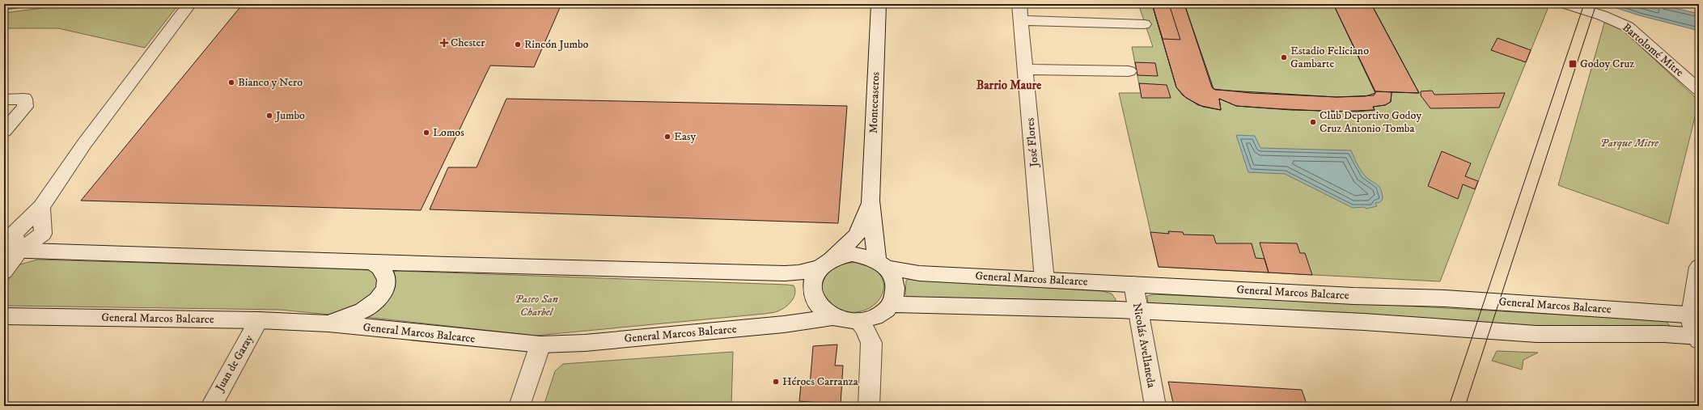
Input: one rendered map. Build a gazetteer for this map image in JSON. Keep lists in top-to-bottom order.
{
  "streets": {
    "main road": [
      "Bartolomé Mitre",
      "Montecaseros",
      "José Flores",
      "General Marcos Balcarce",
      "Nicolás Avellaneda",
      "Juan de Garay"
    ]
  },
  "crossings": [
    ["Montecaseros", "General Marcos Balcarce"],
    ["José Flores", "General Marcos Balcarce"],
    ["General Marcos Balcarce", "Nicolás Avellaneda"],
    ["General Marcos Balcarce", "Juan de Garay"]
  ],
  "districts": ["Barrio Maure"],
  "parks": ["Parque Mitre", "Paseo San Charbel"],
  "places": {
    "health": ["Chester"],
    "other": [
      "Rincón Jumbo",
      "Estadio Feliciano Gambarte",
      "Bianco y Nero",
      "Jumbo",
      "Club Deportivo Godoy Cruz Antonio Tomba",
      "Lomos",
      "Easy",
      "Héroes Carranza"
    ],
    "transit": ["Godoy Cruz"]
  }
}
